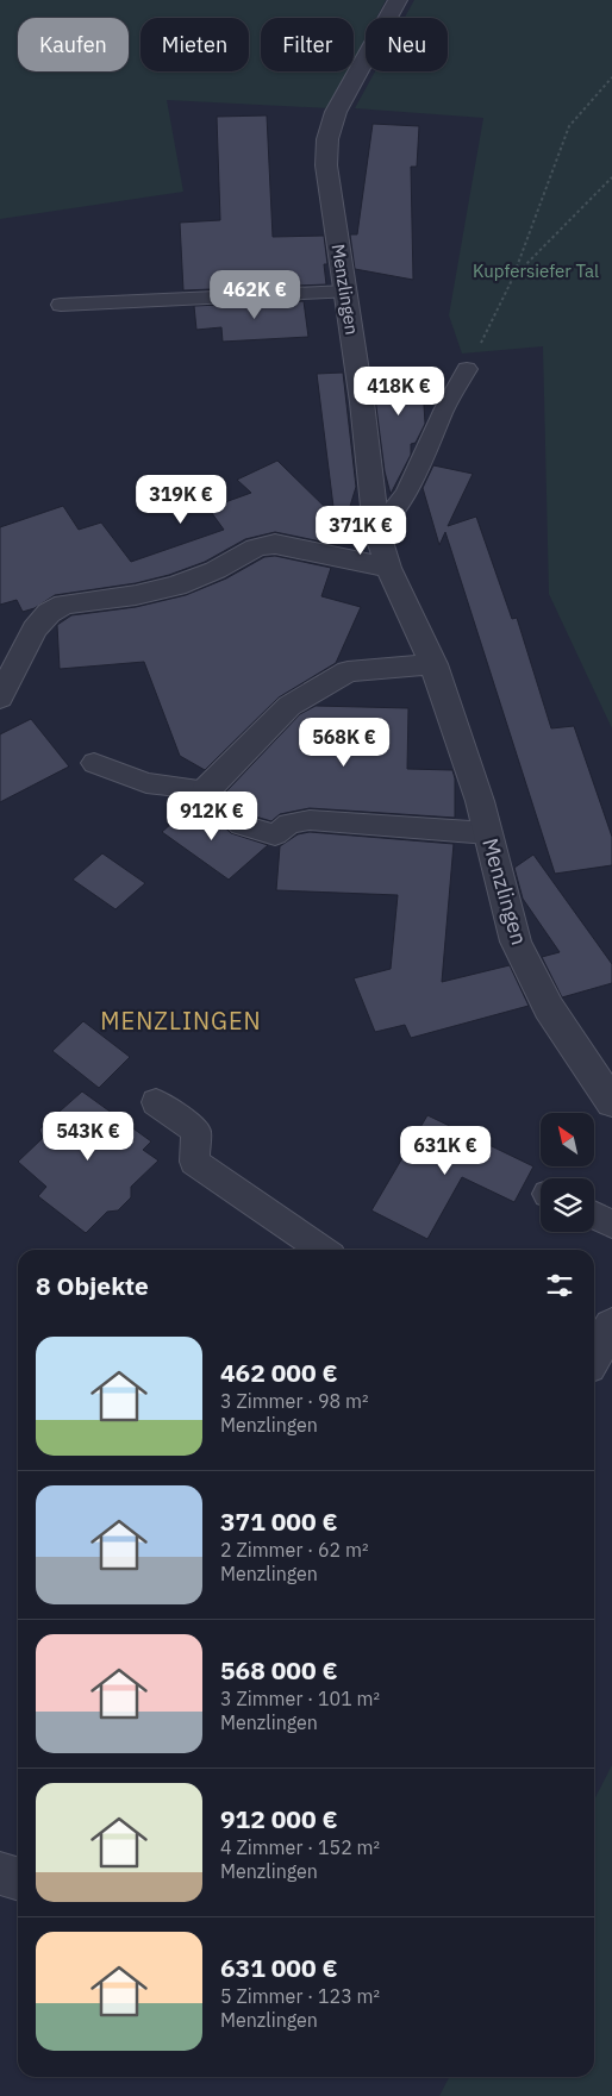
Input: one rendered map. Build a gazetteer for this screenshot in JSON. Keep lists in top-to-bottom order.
{
  "streets": {
    "street": ["Menzlingen"]
  },
  "districts": ["MENZLINGEN"],
  "parks": ["Kupfersiefer Tal"],
  "north": "top left",
  "page": {
    "chip": [
      "Kaufen",
      "Mieten",
      "Filter",
      "Neu"
    ],
    "price": [
      "462K €",
      "418K €",
      "319K €",
      "371K €",
      "568K €",
      "912K €",
      "543K €",
      "631K €"
    ],
    "heading": "8 Objekte",
    "list": [
      {
        "name": "462 000 €",
        "note": "3 Zimmer · 98 m² · Menzlingen"
      },
      {
        "name": "371 000 €",
        "note": "2 Zimmer · 62 m² · Menzlingen"
      },
      {
        "name": "568 000 €",
        "note": "3 Zimmer · 101 m² · Menzlingen"
      },
      {
        "name": "912 000 €",
        "note": "4 Zimmer · 152 m² · Menzlingen"
      },
      {
        "name": "631 000 €",
        "note": "5 Zimmer · 123 m² · Menzlingen"
      }
    ]
  }
}
